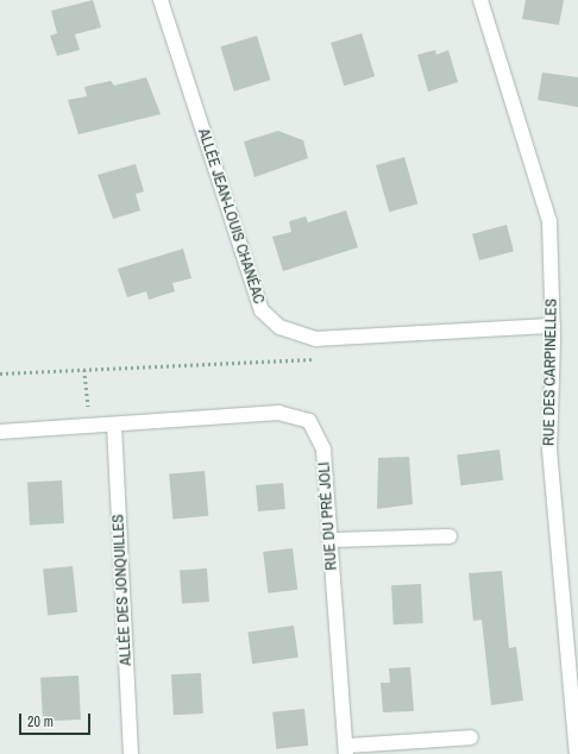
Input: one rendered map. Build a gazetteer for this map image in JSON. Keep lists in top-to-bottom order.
{
  "streets": {
    "street": [
      "ALLÉE JEAN-LOUIS CHANÉAC",
      "RUE DES CARPINELLES",
      "RUE DU PRÉ JOLI",
      "ALLÉE DES JONQUILLES"
    ]
  },
  "crossings": [
    ["ALLÉE JEAN-LOUIS CHANÉAC", "RUE DES CARPINELLES"],
    ["RUE DU PRÉ JOLI", "ALLÉE DES JONQUILLES"]
  ],
  "scale_bar": "20 m"
}
